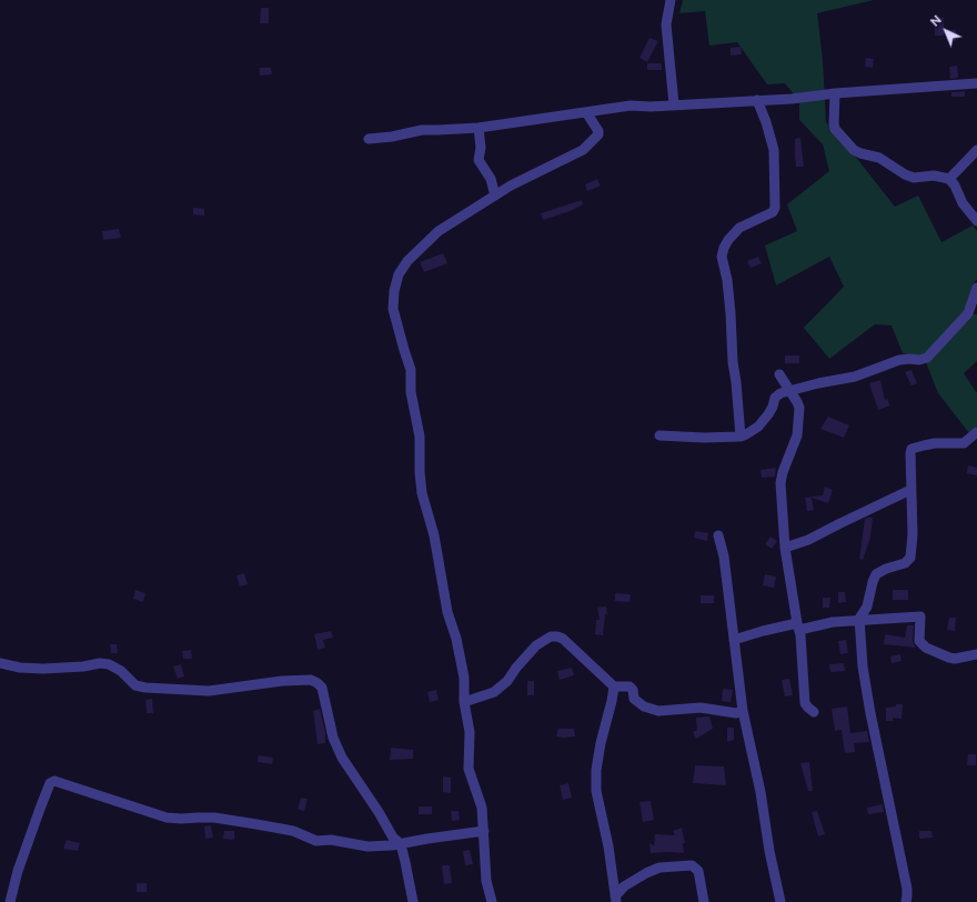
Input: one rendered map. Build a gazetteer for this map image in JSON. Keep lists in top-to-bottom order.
{
  "north": "top left"
}
